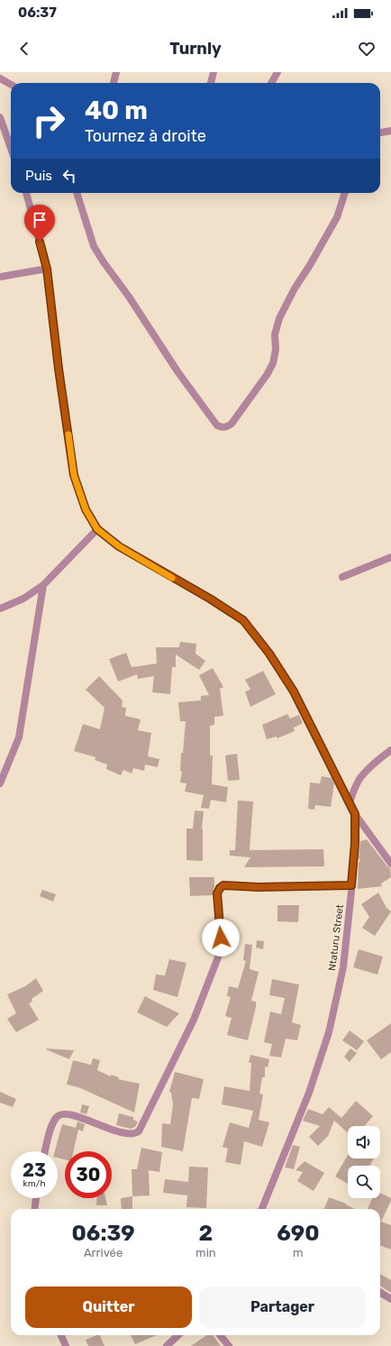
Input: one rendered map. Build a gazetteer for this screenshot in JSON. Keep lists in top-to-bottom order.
{
  "streets": {
    "street": ["Ntaturu Street"]
  },
  "page": {
    "status": "06:37",
    "header": "Turnly",
    "turn": ["40 m", "Tournez à droite"],
    "then": "Puis",
    "speed": "23 km/h",
    "limit": "30",
    "eta": [
      "06:39",
      "Arrivée",
      "2",
      "min",
      "690",
      "m"
    ],
    "buttons": ["Quitter", "Partager"]
  }
}
